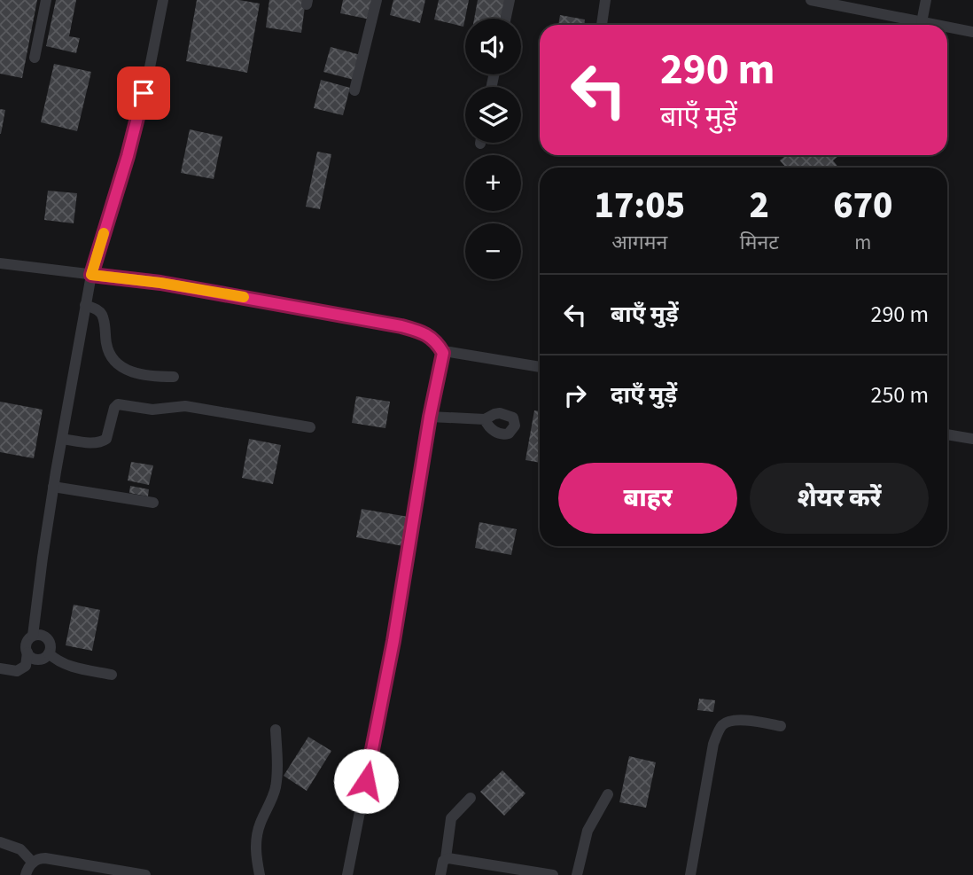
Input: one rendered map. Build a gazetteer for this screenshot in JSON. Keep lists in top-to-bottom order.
{
  "page": {
    "map_buttons": ["+", "−"],
    "turn": ["290 m", "बाएँ मुड़ें"],
    "eta": [
      "17:05",
      "आगमन",
      "2",
      "मिनट",
      "670",
      "m"
    ],
    "list": [
      {
        "name": "बाएँ मुड़ें",
        "value": "290 m"
      },
      {
        "name": "दाएँ मुड़ें",
        "value": "250 m"
      }
    ],
    "buttons": ["बाहर", "शेयर करें"]
  }
}
